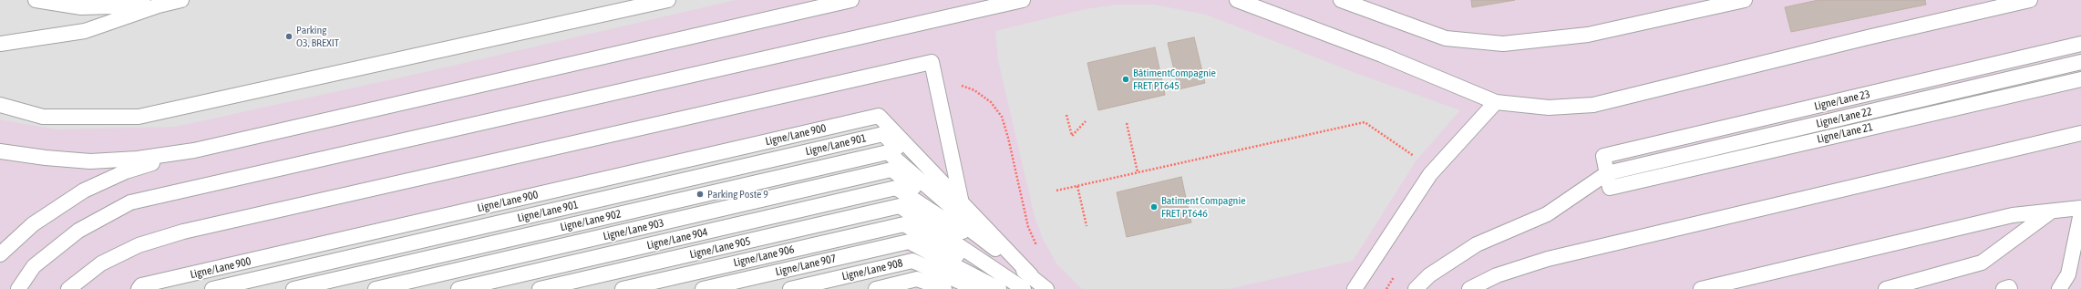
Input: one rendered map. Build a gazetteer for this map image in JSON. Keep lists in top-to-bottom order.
{
  "streets": {
    "lane": [
      "Ligne/Lane 23",
      "Ligne/Lane 22",
      "Ligne/Lane 21",
      "Ligne/Lane 900",
      "Ligne/Lane 901",
      "Ligne/Lane 902",
      "Ligne/Lane 903",
      "Ligne/Lane 904",
      "Ligne/Lane 905",
      "Ligne/Lane 906",
      "Ligne/Lane 907",
      "Ligne/Lane 908"
    ]
  },
  "crossings": [
    ["Ligne/Lane 23", "Ligne/Lane 22"],
    ["Ligne/Lane 23", "Ligne/Lane 21"],
    ["Ligne/Lane 22", "Ligne/Lane 21"],
    ["Ligne/Lane 901", "Ligne/Lane 902"],
    ["Ligne/Lane 901", "Ligne/Lane 903"],
    ["Ligne/Lane 901", "Ligne/Lane 904"],
    ["Ligne/Lane 902", "Ligne/Lane 903"],
    ["Ligne/Lane 902", "Ligne/Lane 904"],
    ["Ligne/Lane 903", "Ligne/Lane 904"]
  ],
  "places": [
    "Parking O3, BREXIT",
    "BâtimentCompagnie FRET PT645",
    "Parking Poste 9",
    "Batiment Compagnie FRET PT646"
  ]
}
